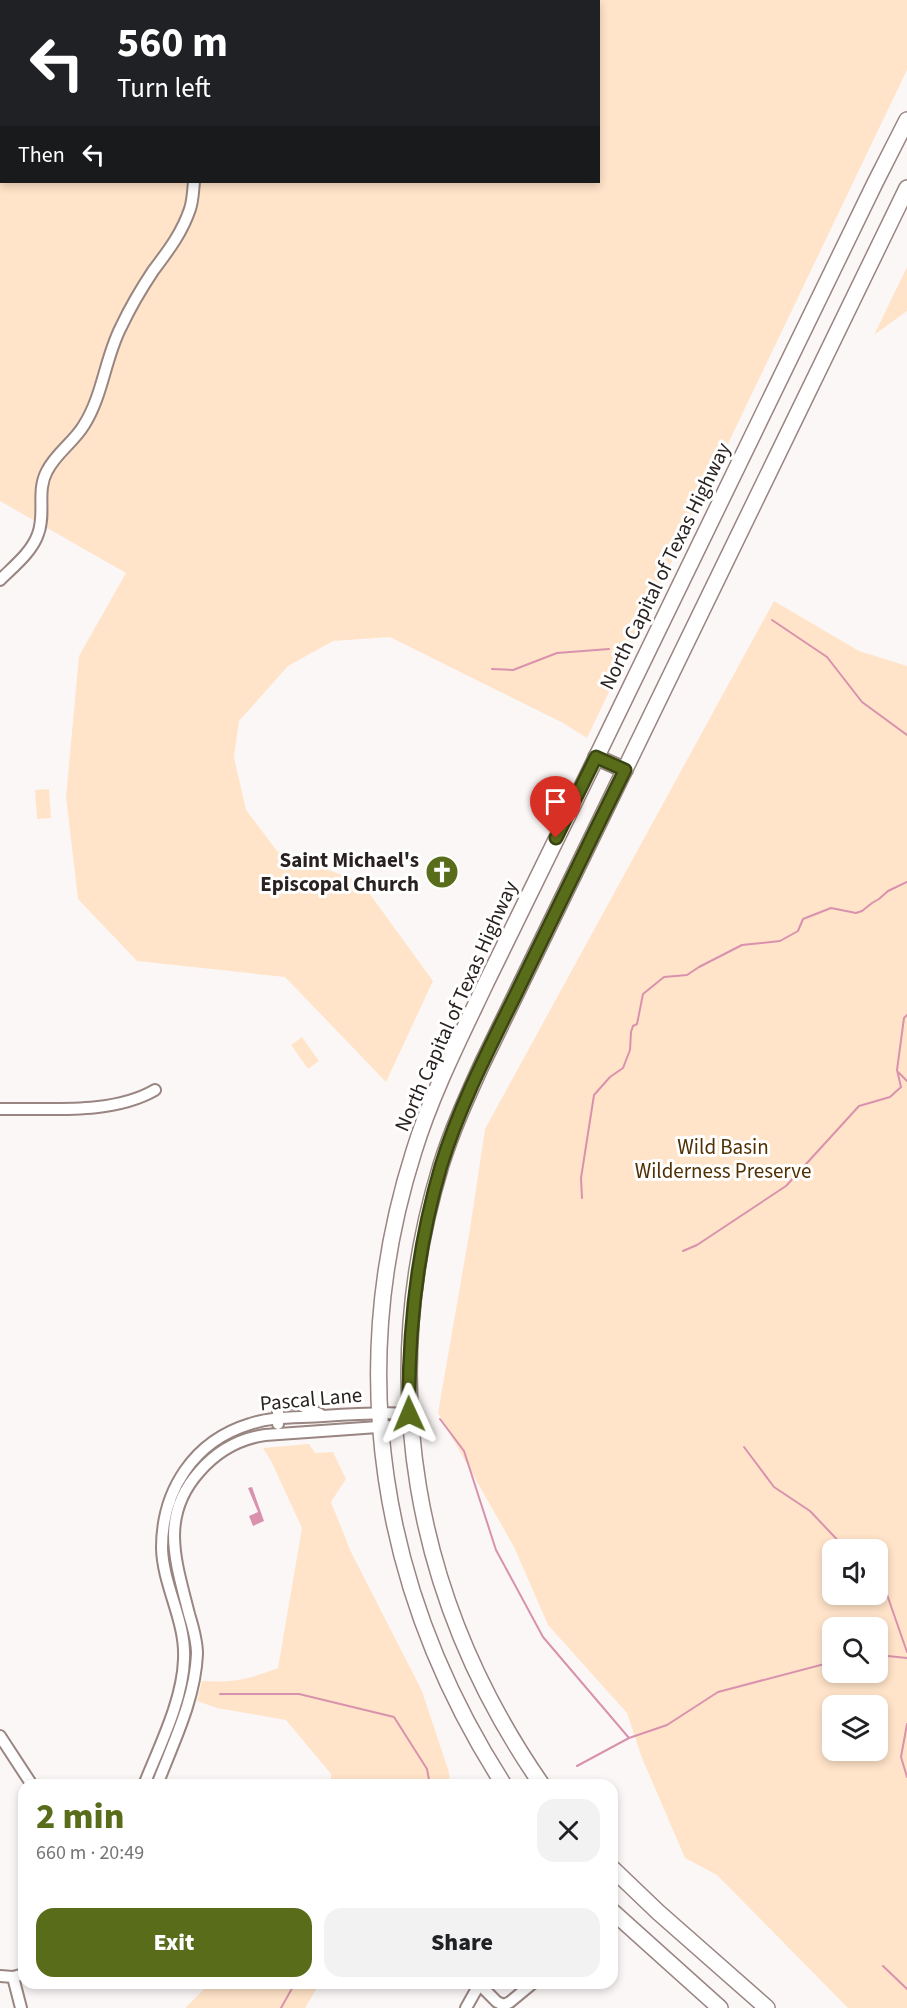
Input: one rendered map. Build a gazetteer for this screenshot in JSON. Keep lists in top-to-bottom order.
{
  "streets": {
    "highway": ["North Capital of Texas Highway"],
    "street": ["Pascal Lane"]
  },
  "crossings": [
    ["North Capital of Texas Highway", "Pascal Lane"]
  ],
  "parks": ["Wild Basin Wilderness Preserve"],
  "places": {
    "church": ["Saint Michael's Episcopal Church"]
  },
  "page": {
    "turn": ["560 m", "Turn left"],
    "then": "Then",
    "heading": ["2 min", "660 m · 20:49"],
    "buttons": ["Exit", "Share"]
  }
}
